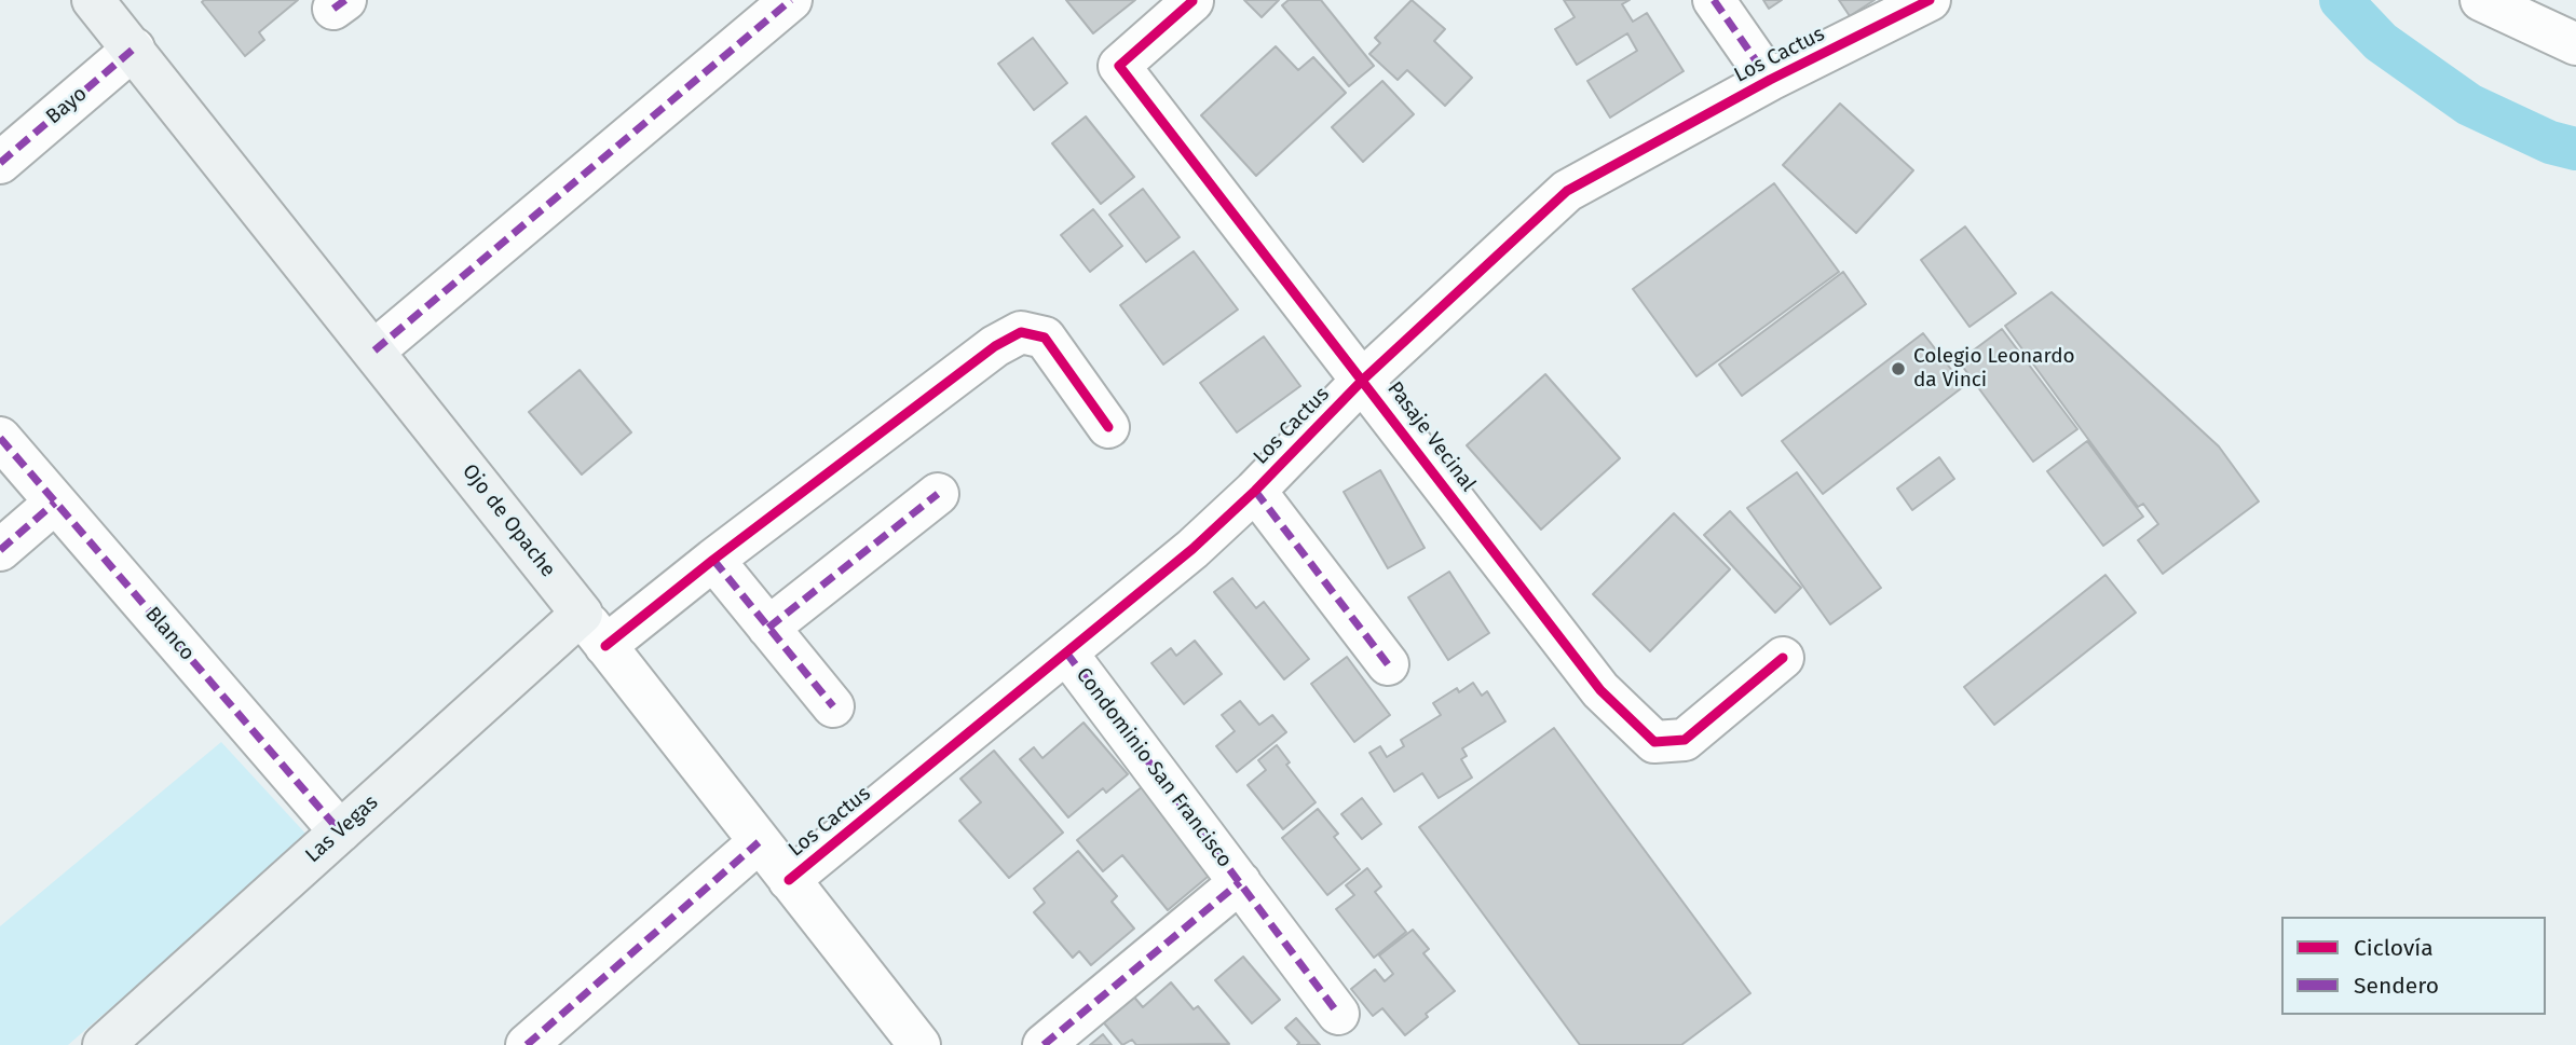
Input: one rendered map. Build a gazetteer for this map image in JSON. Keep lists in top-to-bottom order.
{
  "streets": {
    "main road": ["Ojo de Opache", "Las Vegas"],
    "street": [
      "Los Cactus",
      "Bayo",
      "Pasaje Vecinal",
      "Blanco",
      "Condominio San Francisco"
    ]
  },
  "crossings": [
    ["Los Cactus", "Pasaje Vecinal"],
    ["Los Cactus", "Ojo de Opache"],
    ["Los Cactus", "Condominio San Francisco"],
    ["Bayo", "Ojo de Opache"],
    ["Ojo de Opache", "Las Vegas"],
    ["Blanco", "Las Vegas"]
  ],
  "places": ["Colegio Leonardo da Vinci"],
  "legend": ["Ciclovía", "Sendero"]
}
